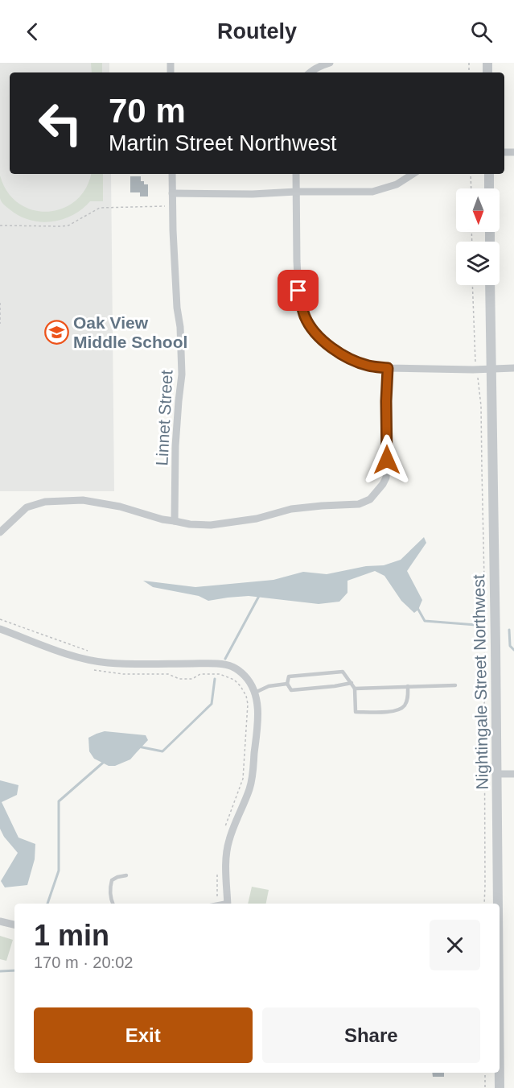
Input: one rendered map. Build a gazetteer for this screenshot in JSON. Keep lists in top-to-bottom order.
{
  "streets": {
    "street": ["Linnet Street", "Nightingale Street Northwest"]
  },
  "places": {
    "school or university": ["Oak View Middle School"]
  },
  "north": "bottom",
  "page": {
    "header": "Routely",
    "turn": ["70 m", "Martin Street Northwest"],
    "heading": ["1 min", "170 m · 20:02"],
    "buttons": ["Exit", "Share"]
  }
}
